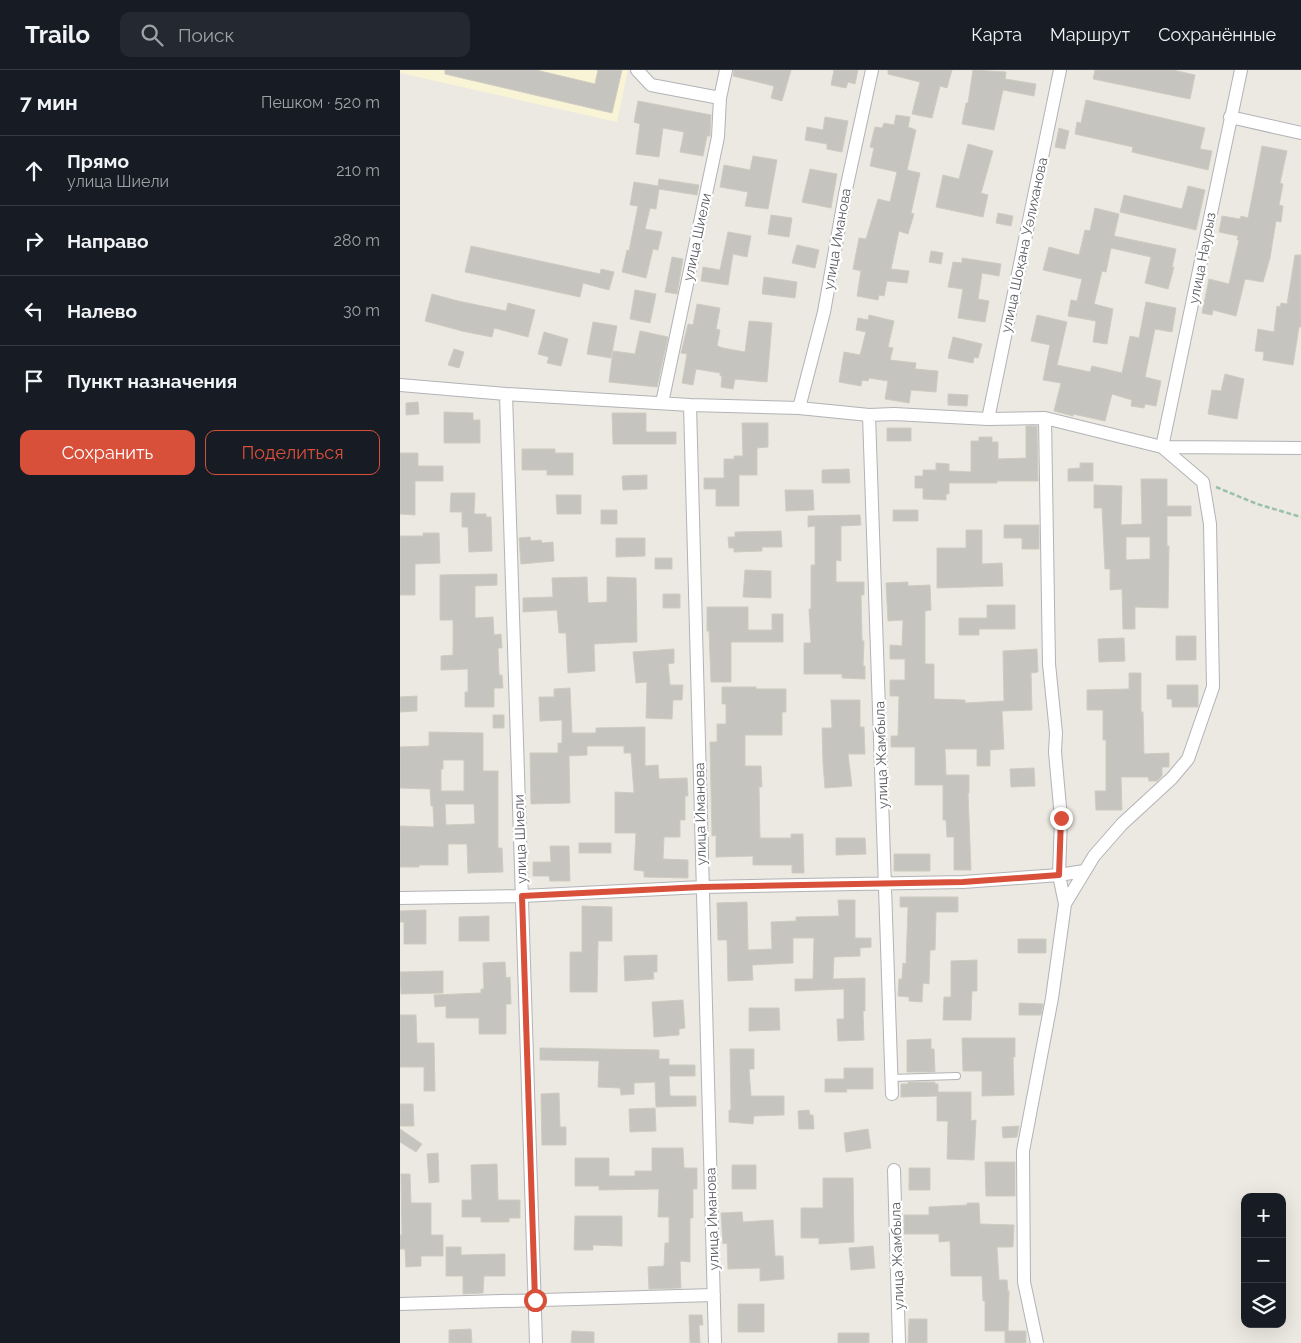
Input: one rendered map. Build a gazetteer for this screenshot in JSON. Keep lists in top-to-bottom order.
{
  "streets": {
    "street": [
      "улица Шиели",
      "улица Иманова",
      "улица Шоқана Уәлиханова",
      "улица Наурыз",
      "улица Жамбыла"
    ]
  },
  "page": {
    "header": "Trailo",
    "search": "Поиск",
    "nav": ["Карта", "Маршрут", "Сохранённые"],
    "heading": ["7 мин", "Пешком · 520 m"],
    "list": [
      ["Прямо", "улица Шиели", "210 m"],
      ["Направо", "280 m"],
      ["Налево", "30 m"],
      "Пункт назначения"
    ],
    "buttons": ["Сохранить", "Поделиться"],
    "map_buttons": ["+", "−"]
  }
}
